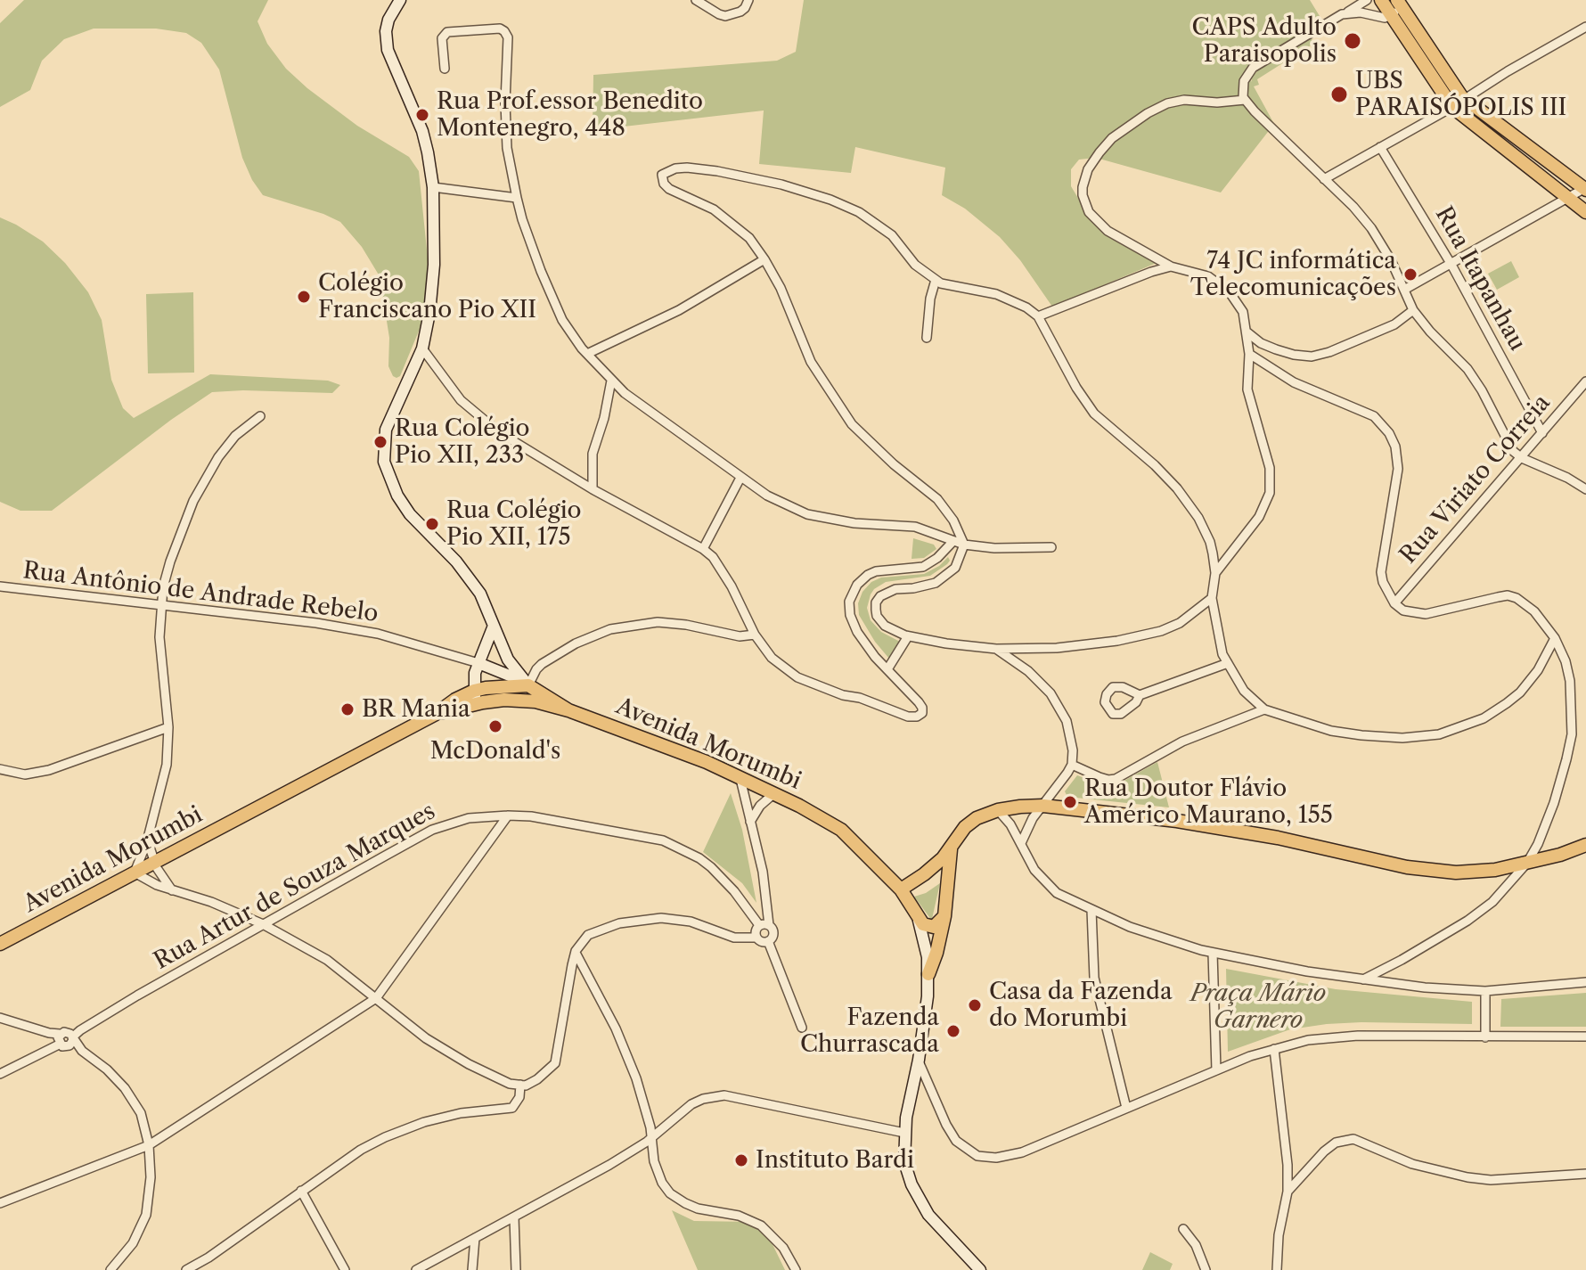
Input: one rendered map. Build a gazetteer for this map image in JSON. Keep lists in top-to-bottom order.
{
  "streets": {
    "main road": ["Avenida Morumbi"],
    "street": [
      "Rua Itapanhau",
      "Rua Viriato Correia",
      "Rua Antônio de Andrade Rebelo",
      "Rua Artur de Souza Marques"
    ]
  },
  "crossings": [
    ["Rua Itapanhau", "Rua Viriato Correia"]
  ],
  "parks": ["Praça Mário Garnero"],
  "places": [
    "CAPS Adulto Paraisopolis",
    "UBS PARAISÓPOLIS III",
    "Rua Prof.essor Benedito Montenegro, 448",
    "74 JC informática Telecomunicações",
    "Colégio Franciscano Pio XII",
    "Rua Colégio Pio XII, 233",
    "Rua Colégio Pio XII, 175",
    "BR Mania",
    "McDonald's",
    "Rua Doutor Flávio Américo Maurano, 155",
    "Casa da Fazenda do Morumbi",
    "Fazenda Churrascada",
    "Instituto Bardi"
  ]
}
